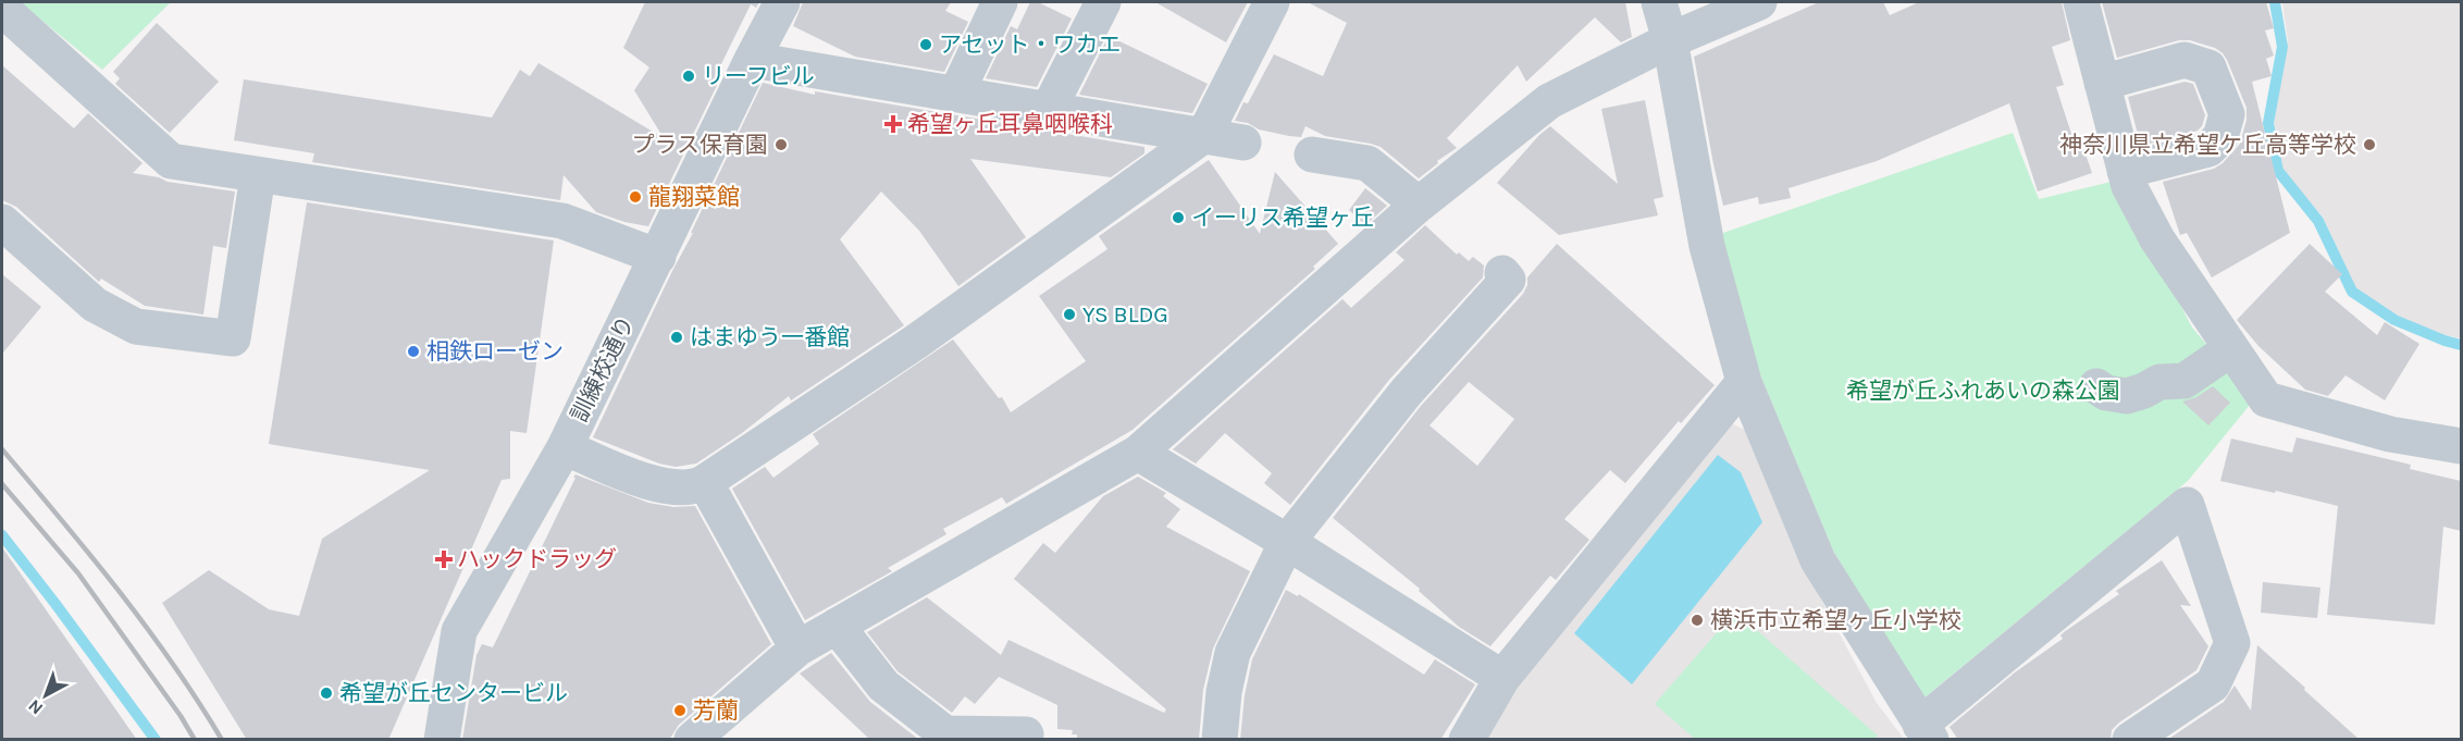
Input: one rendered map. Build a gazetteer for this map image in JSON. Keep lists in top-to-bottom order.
{
  "streets": {
    "street": ["訓練校通り"]
  },
  "parks": ["希望が丘ふれあいの森公園"],
  "places": {
    "other": [
      "アセット・ワカエ",
      "リーフビル",
      "プラス保育園",
      "神奈川県立希望ケ丘高等学校",
      "龍翔菜館",
      "イーリス希望ヶ丘",
      "YS BLDG",
      "はまゆう一番館",
      "相鉄ローゼン",
      "横浜市立希望ヶ丘小学校",
      "希望が丘センタービル",
      "芳蘭"
    ],
    "health": ["希望ヶ丘耳鼻咽喉科", "ハックドラッグ"]
  },
  "north": "bottom left"
}
